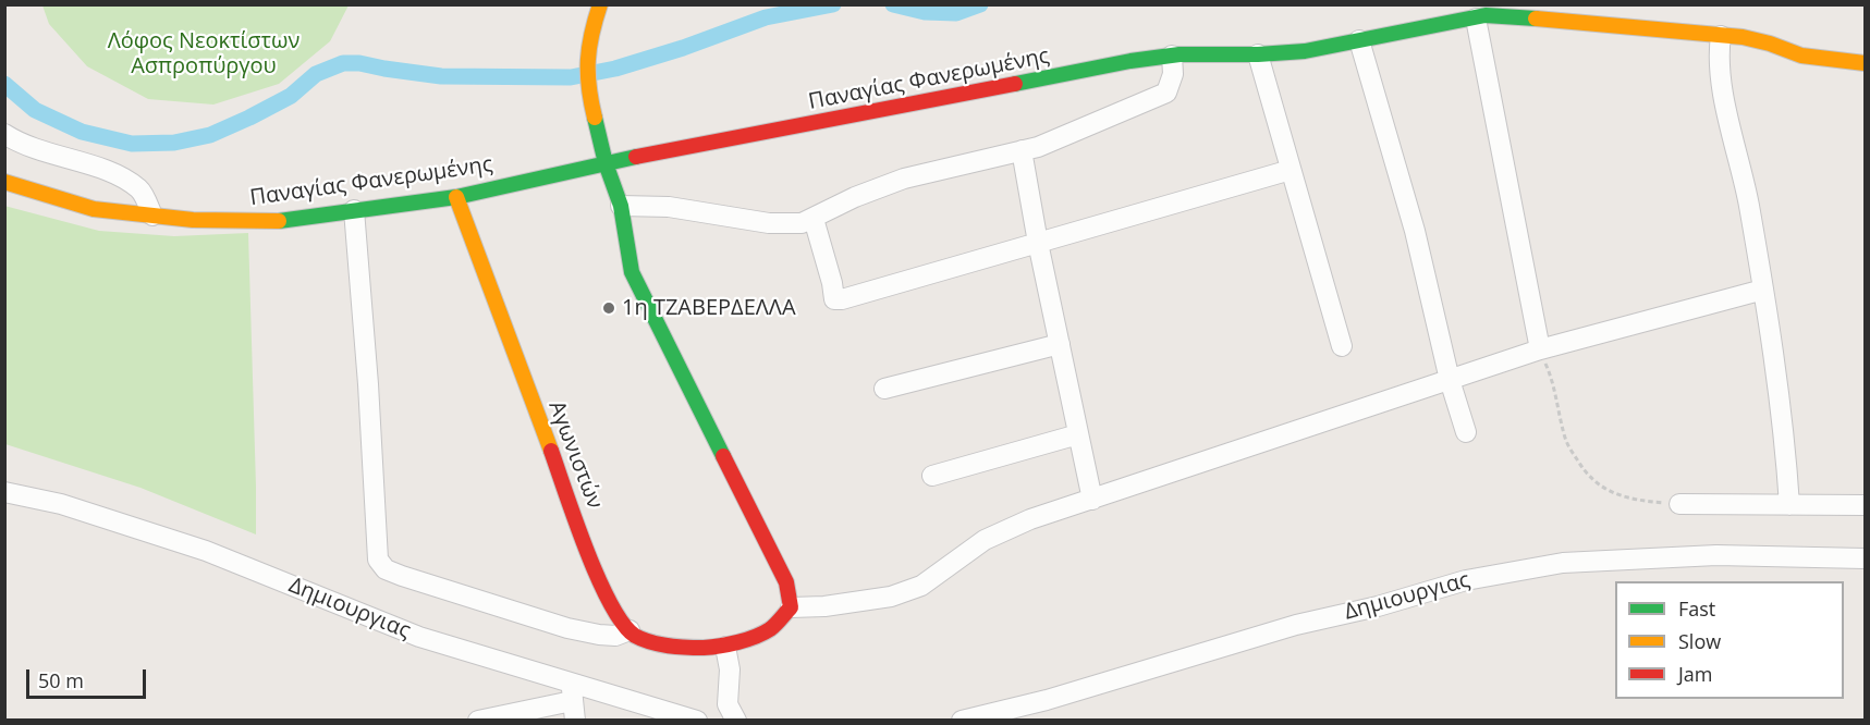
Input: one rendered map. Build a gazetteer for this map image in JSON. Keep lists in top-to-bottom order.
{
  "streets": {
    "main road": ["Παναγίας Φανερωμένης", "Αγωνιστών"],
    "street": ["Δημιουργιας"]
  },
  "crossings": [
    ["Παναγίας Φανερωμένης", "Αγωνιστών"]
  ],
  "parks": ["Λόφος Νεοκτίστων Ασπροπύργου"],
  "places": ["1η ΤΖΑΒΕΡΔΕΛΛΑ"],
  "legend": ["Fast", "Slow", "Jam"],
  "scale_bar": "50 m"
}
